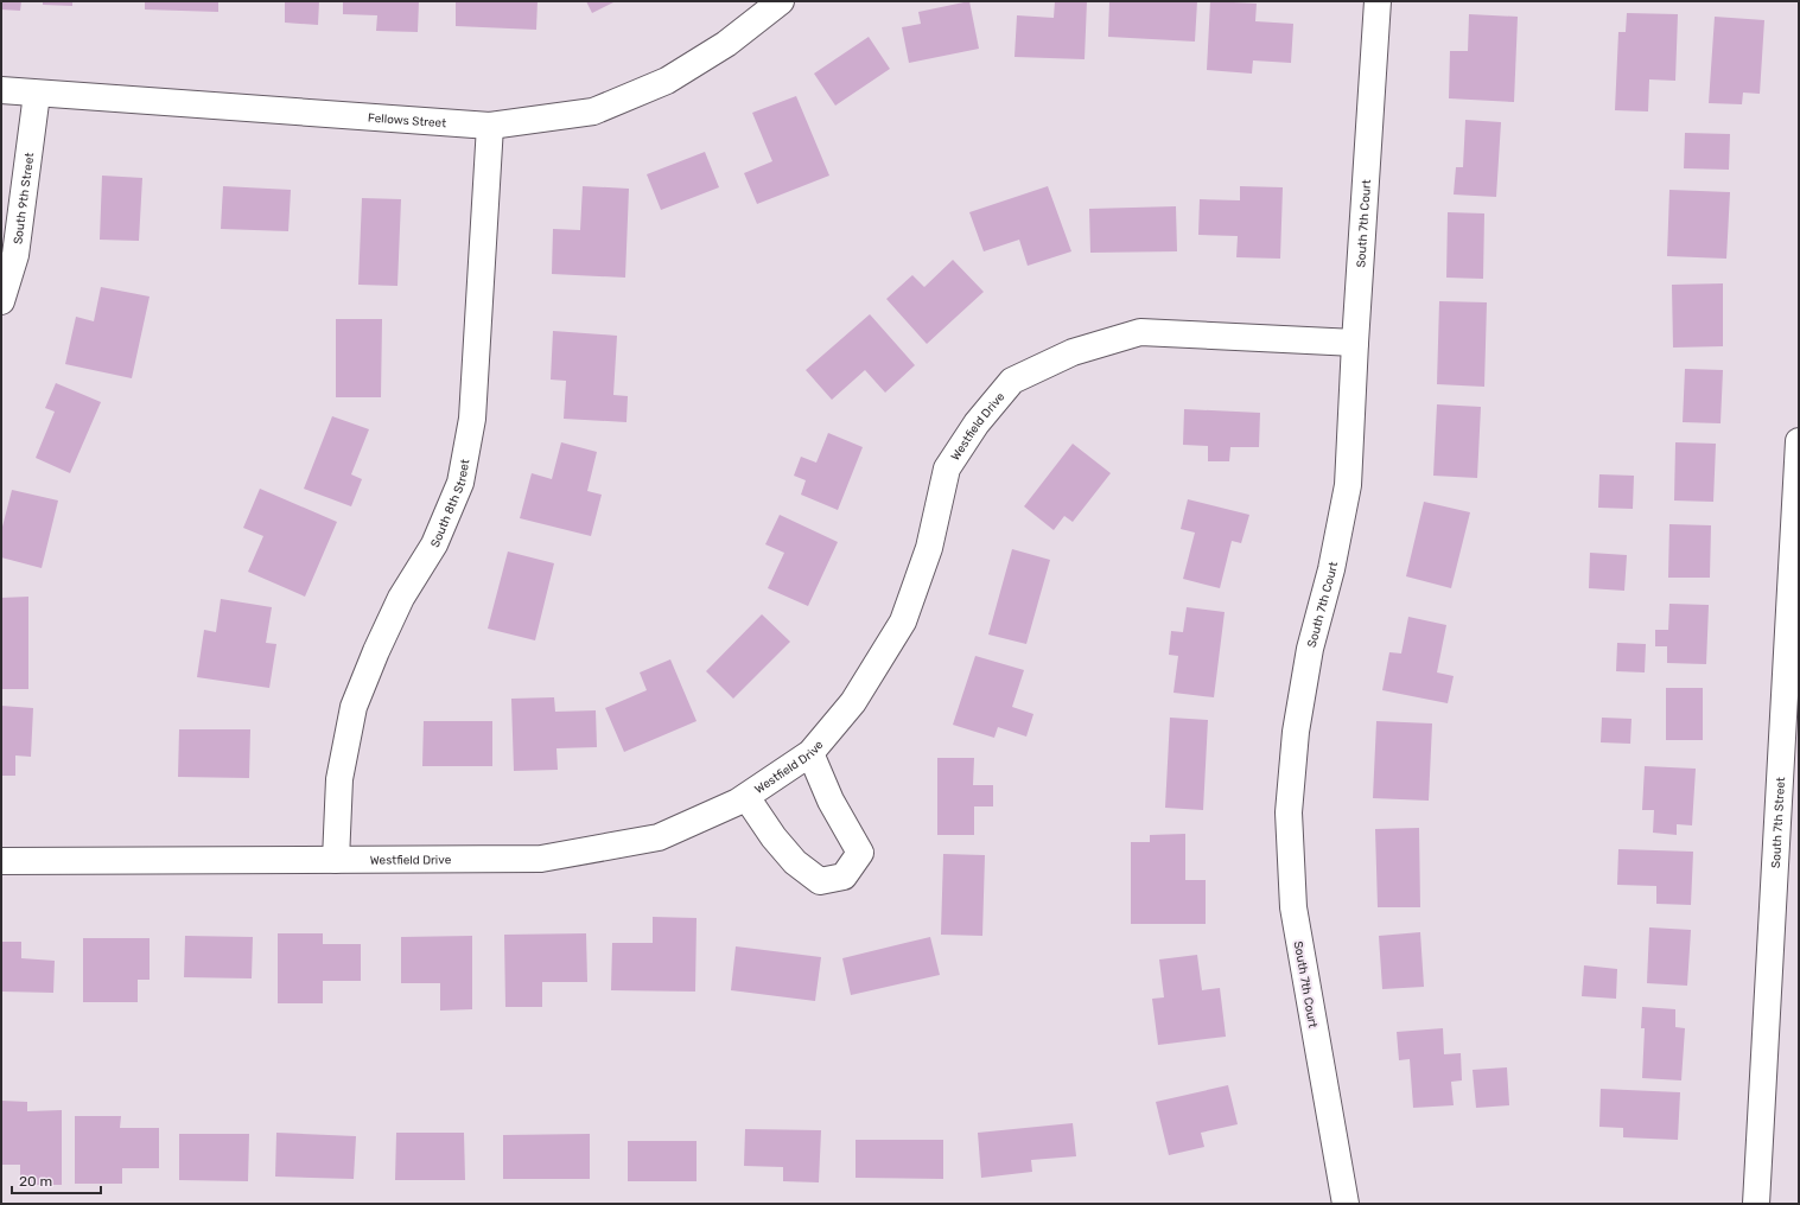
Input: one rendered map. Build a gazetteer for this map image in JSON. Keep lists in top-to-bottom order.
{
  "streets": {
    "street": [
      "Fellows Street",
      "South 9th Street",
      "South 7th Court",
      "Westfield Drive",
      "South 8th Street",
      "South 7th Street"
    ]
  },
  "crossings": [
    ["Fellows Street", "South 9th Street"],
    ["Fellows Street", "South 8th Street"],
    ["South 7th Court", "Westfield Drive"],
    ["Westfield Drive", "South 8th Street"]
  ],
  "scale_bar": "20 m"
}
